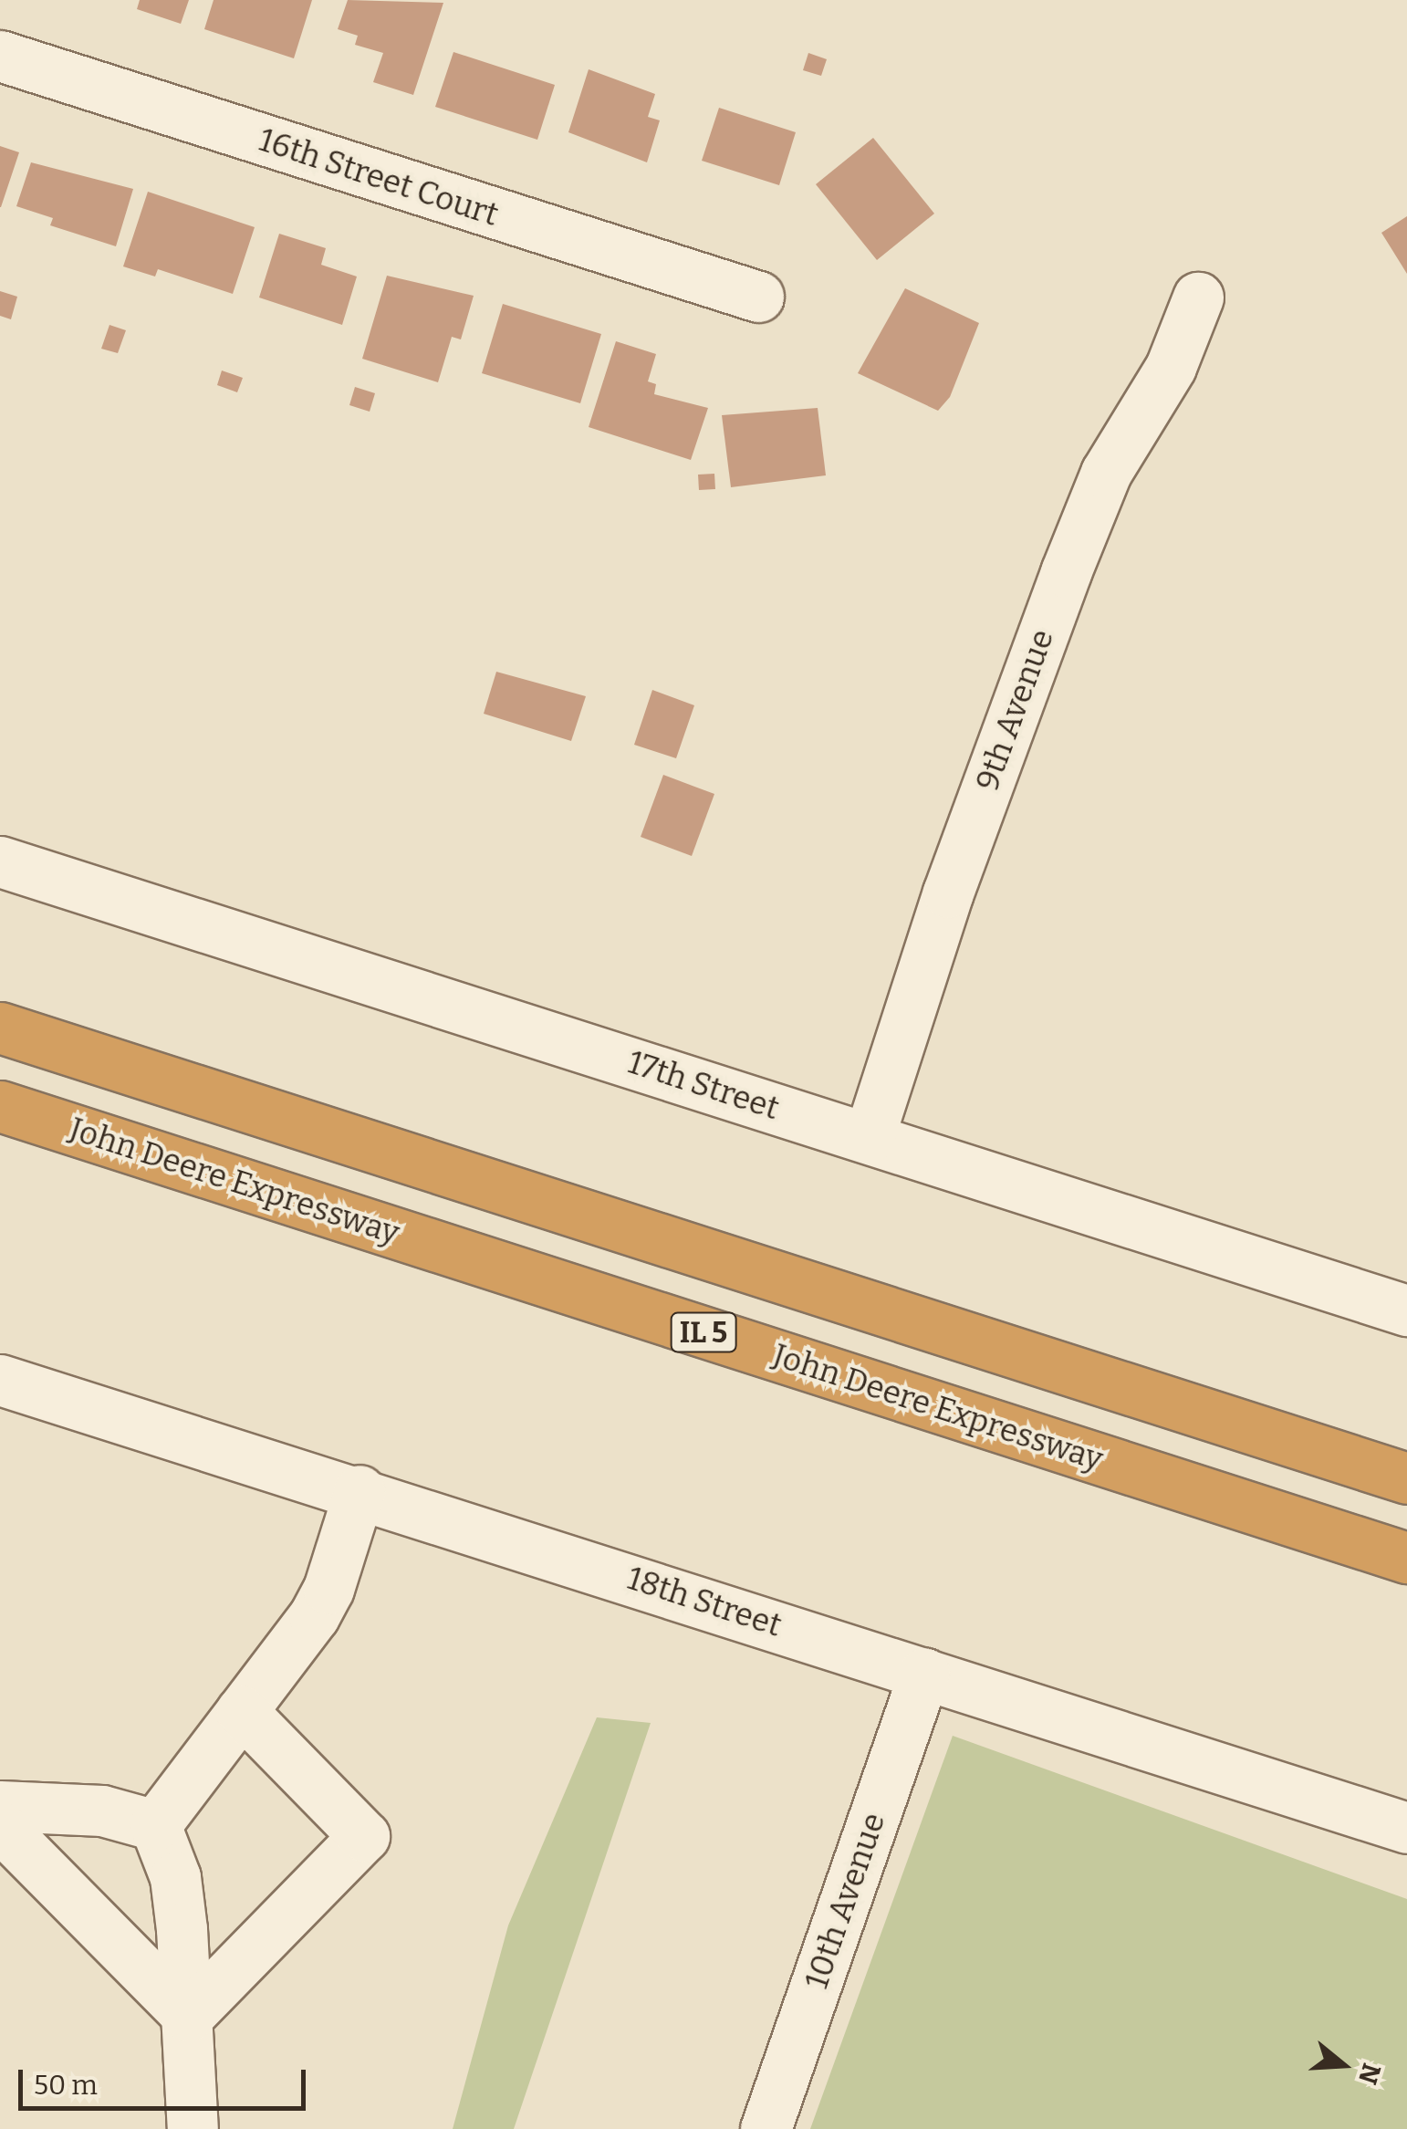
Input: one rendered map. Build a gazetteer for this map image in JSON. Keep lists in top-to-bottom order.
{
  "streets": {
    "highway": ["John Deere Expressway", "IL 5"],
    "street": [
      "16th Street Court",
      "9th Avenue",
      "17th Street",
      "18th Street",
      "10th Avenue"
    ]
  },
  "crossings": [
    ["9th Avenue", "17th Street"],
    ["18th Street", "10th Avenue"]
  ],
  "scale_bar": "50 m",
  "north": "right"
}
